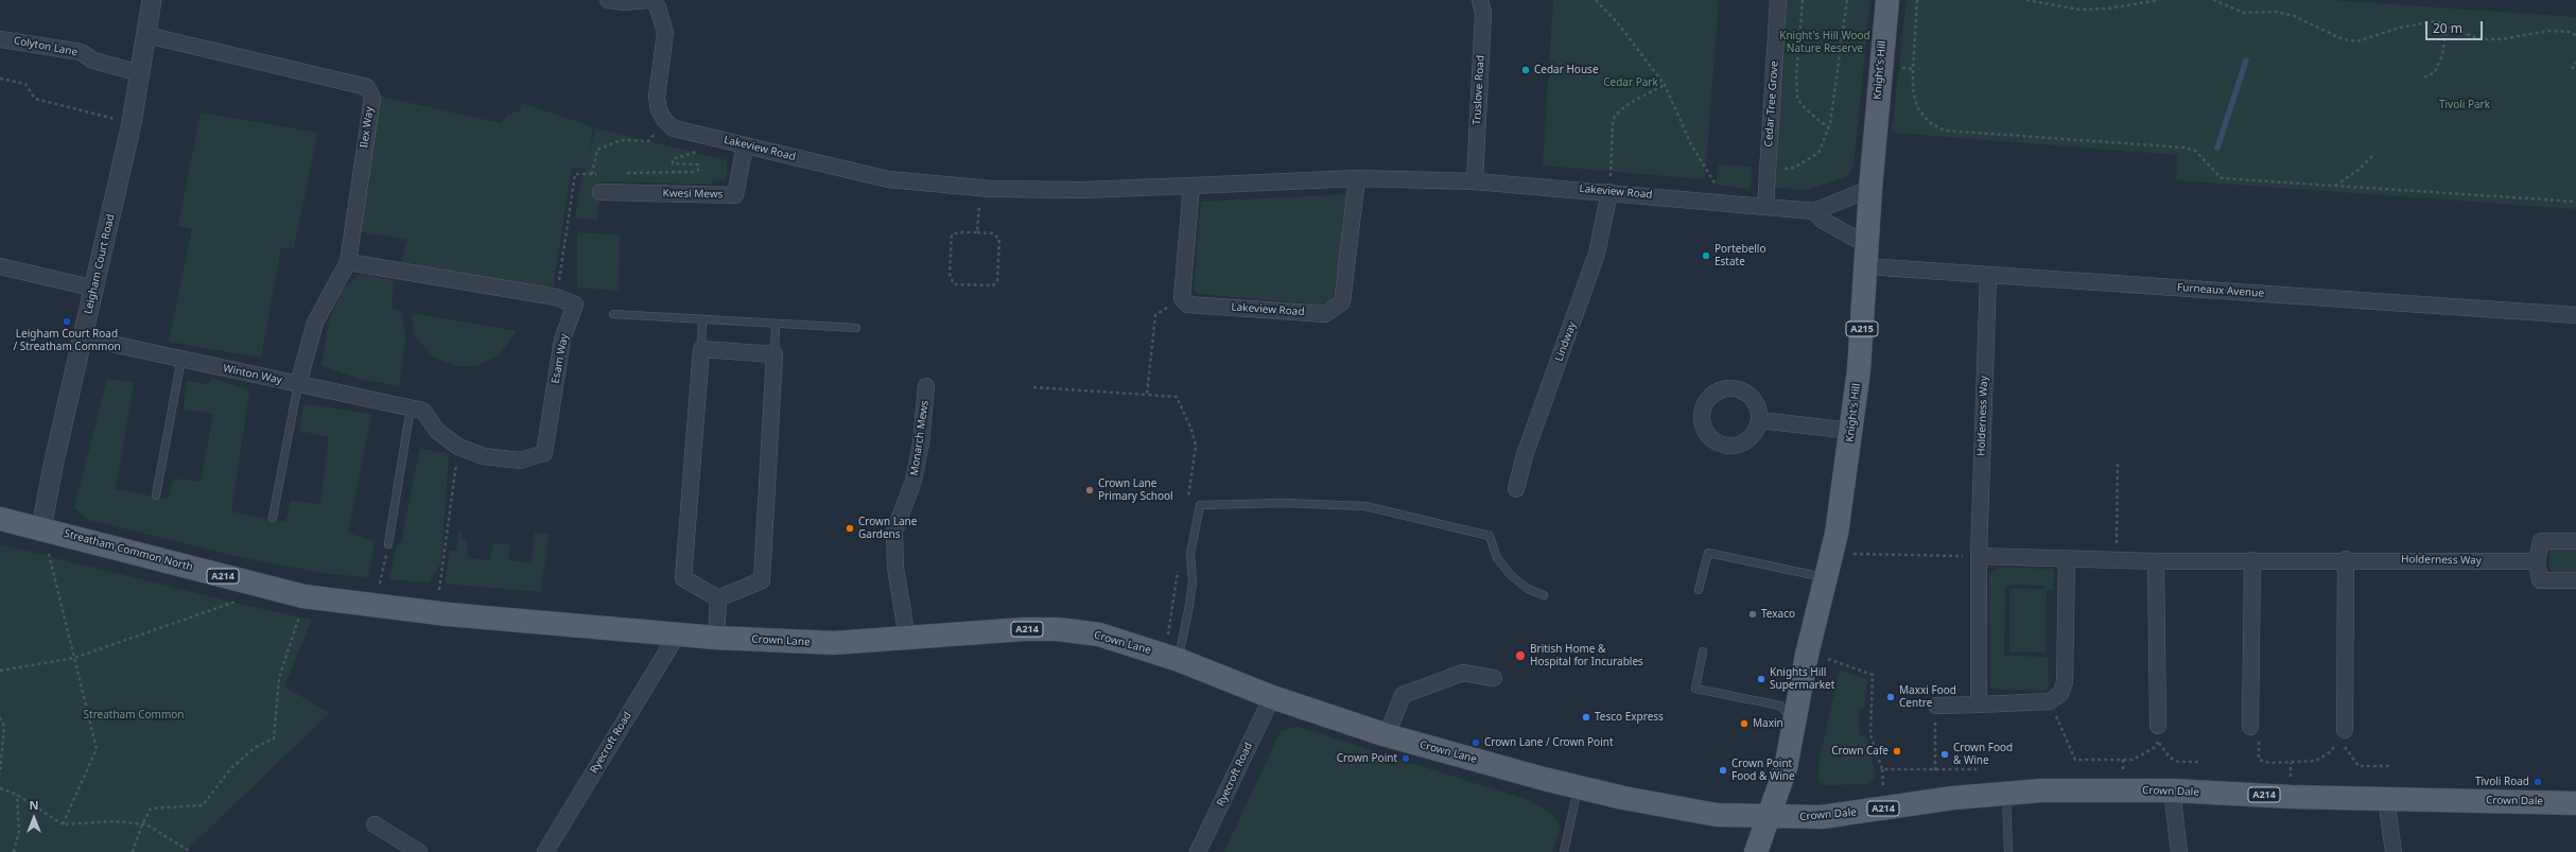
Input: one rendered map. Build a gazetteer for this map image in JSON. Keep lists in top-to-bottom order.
{
  "streets": {
    "main road": [
      "Knight's Hill",
      "A215",
      "Streatham Common North",
      "A214",
      "Crown Lane",
      "Crown Dale"
    ],
    "street": [
      "Colyton Lane",
      "Truslove Road",
      "Cedar Tree Grove",
      "Ilex Way",
      "Lakeview Road",
      "Kwesi Mews",
      "Leigham Court Road",
      "Furneaux Avenue",
      "Lindway",
      "Esam Way",
      "Winton Way",
      "Holderness Way",
      "Monarch Mews",
      "Ryecroft Road"
    ]
  },
  "crossings": [
    ["Colyton Lane", "Leigham Court Road"],
    ["Knight's Hill", "Lakeview Road"],
    ["Knight's Hill", "Furneaux Avenue"],
    ["Knight's Hill", "A215"],
    ["Knight's Hill", "Crown Lane"],
    ["Knight's Hill", "Crown Dale"],
    ["Truslove Road", "Lakeview Road"],
    ["Cedar Tree Grove", "Lakeview Road"],
    ["Ilex Way", "Leigham Court Road"],
    ["Ilex Way", "Esam Way"],
    ["Ilex Way", "Winton Way"],
    ["Lakeview Road", "Kwesi Mews"],
    ["Lakeview Road", "Lindway"],
    ["Leigham Court Road", "Winton Way"],
    ["Leigham Court Road", "Streatham Common North"],
    ["Furneaux Avenue", "Holderness Way"],
    ["A215", "Crown Lane"],
    ["A215", "Crown Dale"],
    ["Esam Way", "Winton Way"],
    ["Monarch Mews", "Crown Lane"],
    ["Streatham Common North", "Crown Lane"],
    ["Crown Lane", "Ryecroft Road"],
    ["Crown Lane", "Crown Dale"]
  ],
  "parks": [
    "Knight's Hill Wood Nature Reserve",
    "Cedar Park",
    "Tivoli Park",
    "Streatham Common"
  ],
  "places": [
    "Cedar House",
    "Portebello Estate",
    "Leigham Court Road / Streatham Common",
    "Crown Lane Primary School",
    "Crown Lane Gardens",
    "Texaco",
    "British Home & Hospital for Incurables",
    "Knights Hill Supermarket",
    "Maxxi Food Centre",
    "Tesco Express",
    "Maxin",
    "Crown Lane / Crown Point",
    "Crown Cafe",
    "Crown Food & Wine",
    "Crown Point",
    "Crown Point Food & Wine",
    "Tivoli Road"
  ],
  "scale_bar": "20 m",
  "north": "top"
}
